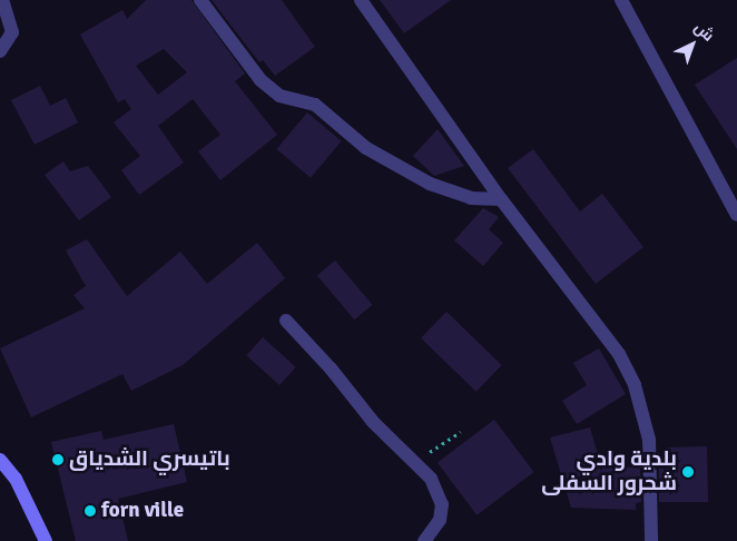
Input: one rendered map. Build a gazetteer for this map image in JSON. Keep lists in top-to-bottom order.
{
  "places": ["باتيسري الشدياق", "بلدية وادي شحرور السفلى", "forn ville"],
  "north": "top right"
}
